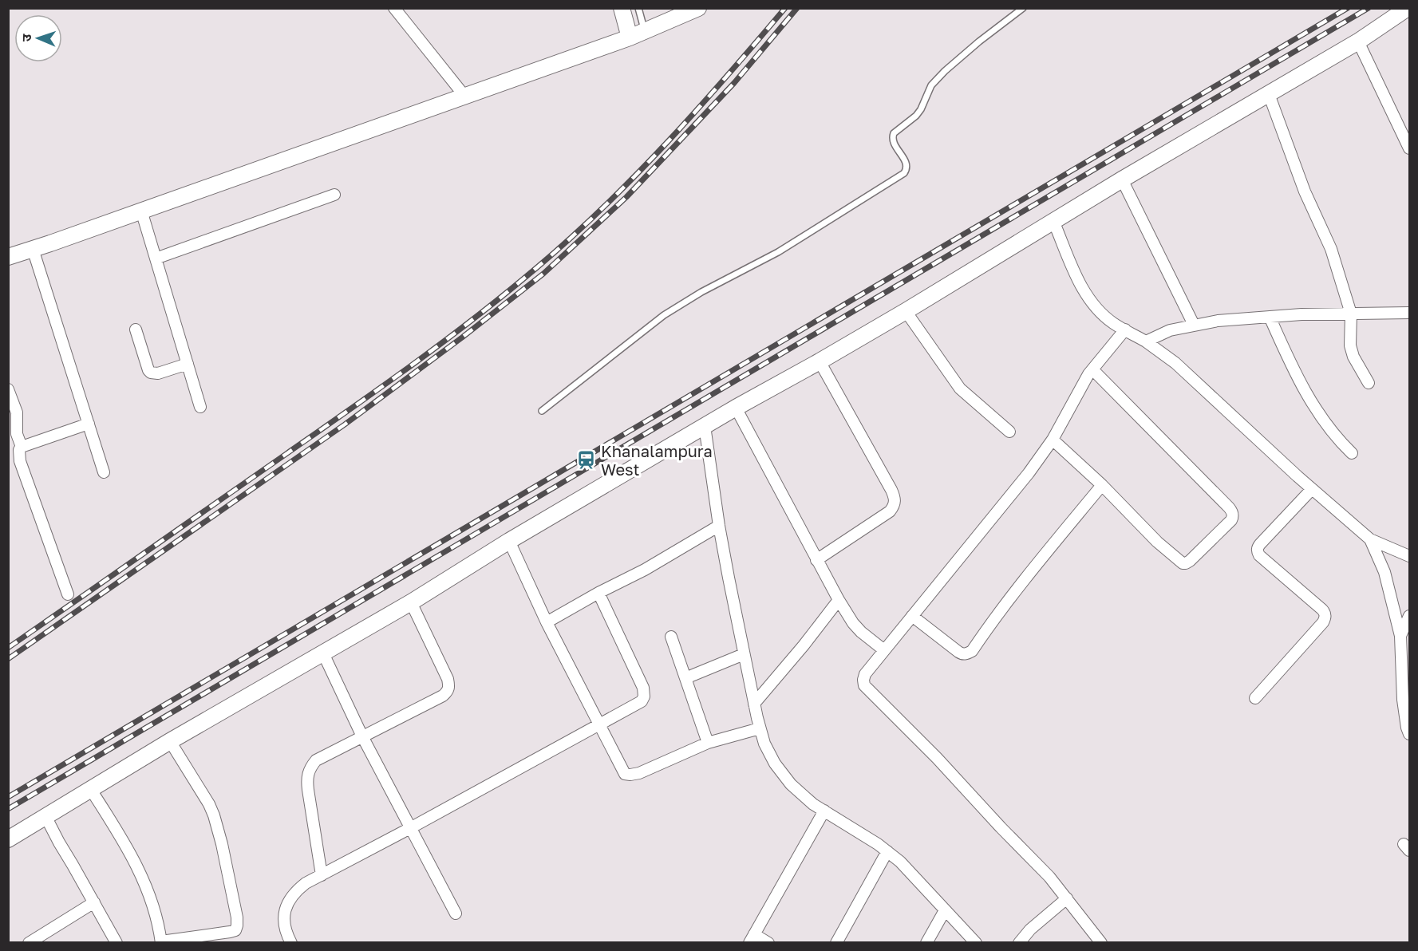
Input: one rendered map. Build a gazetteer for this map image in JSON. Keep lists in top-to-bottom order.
{
  "places": {
    "station": ["Khanalampura West"]
  },
  "north": "left"
}
